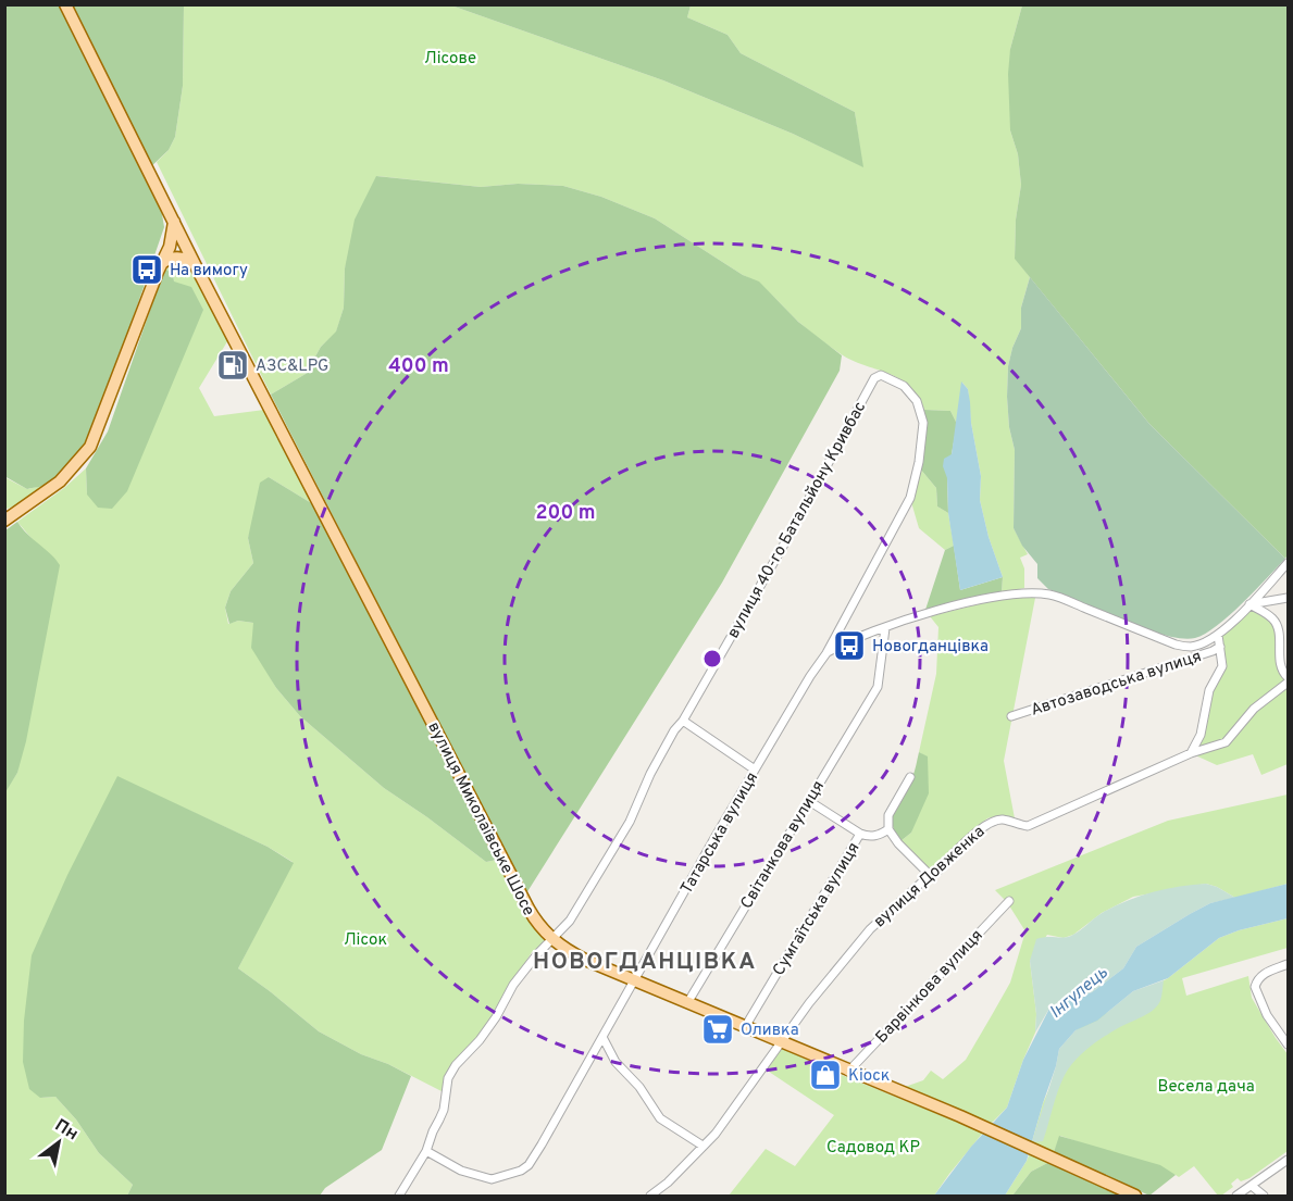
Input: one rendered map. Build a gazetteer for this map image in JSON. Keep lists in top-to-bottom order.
{
  "streets": {
    "main road": ["вулиця Миколаївське Шосе"],
    "street": [
      "вулиця 40-го Батальйону Кривбас",
      "Автозаводська вулиця",
      "Татарська вулиця",
      "Світанкова вулиця",
      "вулиця Довженка",
      "Сумгаїтська вулиця",
      "Барвінкова вулиця"
    ]
  },
  "crossings": [
    ["вулиця 40-го Батальйону Кривбас", "вулиця Миколаївське Шосе"],
    ["вулиця 40-го Батальйону Кривбас", "Татарська вулиця"],
    ["вулиця Миколаївське Шосе", "Татарська вулиця"],
    ["вулиця Миколаївське Шосе", "Світанкова вулиця"],
    ["вулиця Миколаївське Шосе", "вулиця Довженка"],
    ["вулиця Миколаївське Шосе", "Сумгаїтська вулиця"],
    ["вулиця Миколаївське Шосе", "Барвінкова вулиця"]
  ],
  "districts": ["НОВОГДАНЦІВКА"],
  "water": ["Інгулець"],
  "parks": [
    "Лісове",
    "Лісок",
    "Весела дача",
    "Садовод КР"
  ],
  "places": {
    "bus stop": ["На вимогу", "Новогданцівка"],
    "fuel station": ["АЗС&LPG"],
    "supermarket": ["Оливка"],
    "shop": ["Кіоск"]
  },
  "north": "top right",
  "rings": ["400 m", "200 m"]
}
